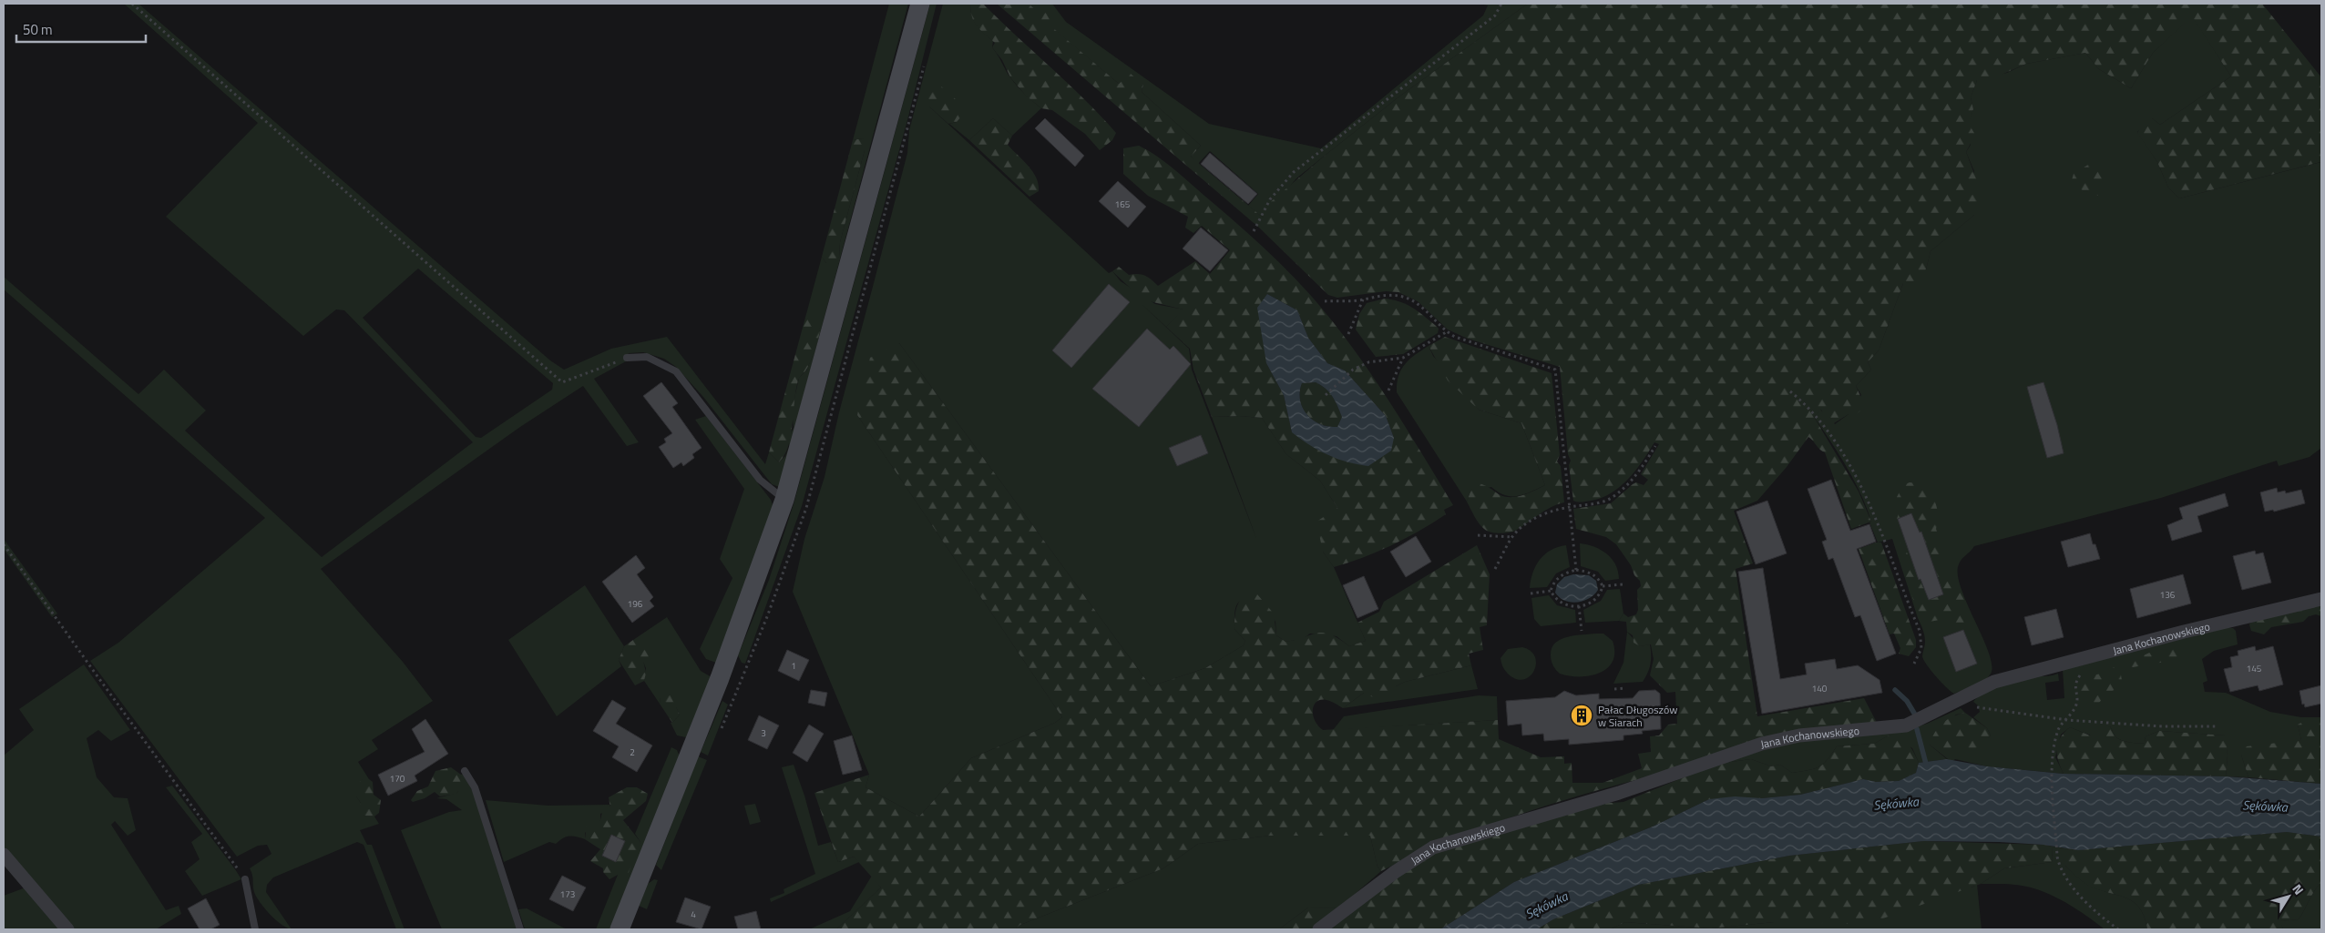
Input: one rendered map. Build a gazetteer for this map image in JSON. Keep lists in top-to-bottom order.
{
  "streets": {
    "street": ["Jana Kochanowskiego"]
  },
  "water": ["Sękówka"],
  "places": {
    "building": ["Pałac Długoszów w Siarach"]
  },
  "house_numbers": [
    "165",
    "136",
    "196",
    "1",
    "145",
    "140",
    "3",
    "2",
    "170",
    "173",
    "4"
  ],
  "scale_bar": "50 m",
  "north": "top right"
}
